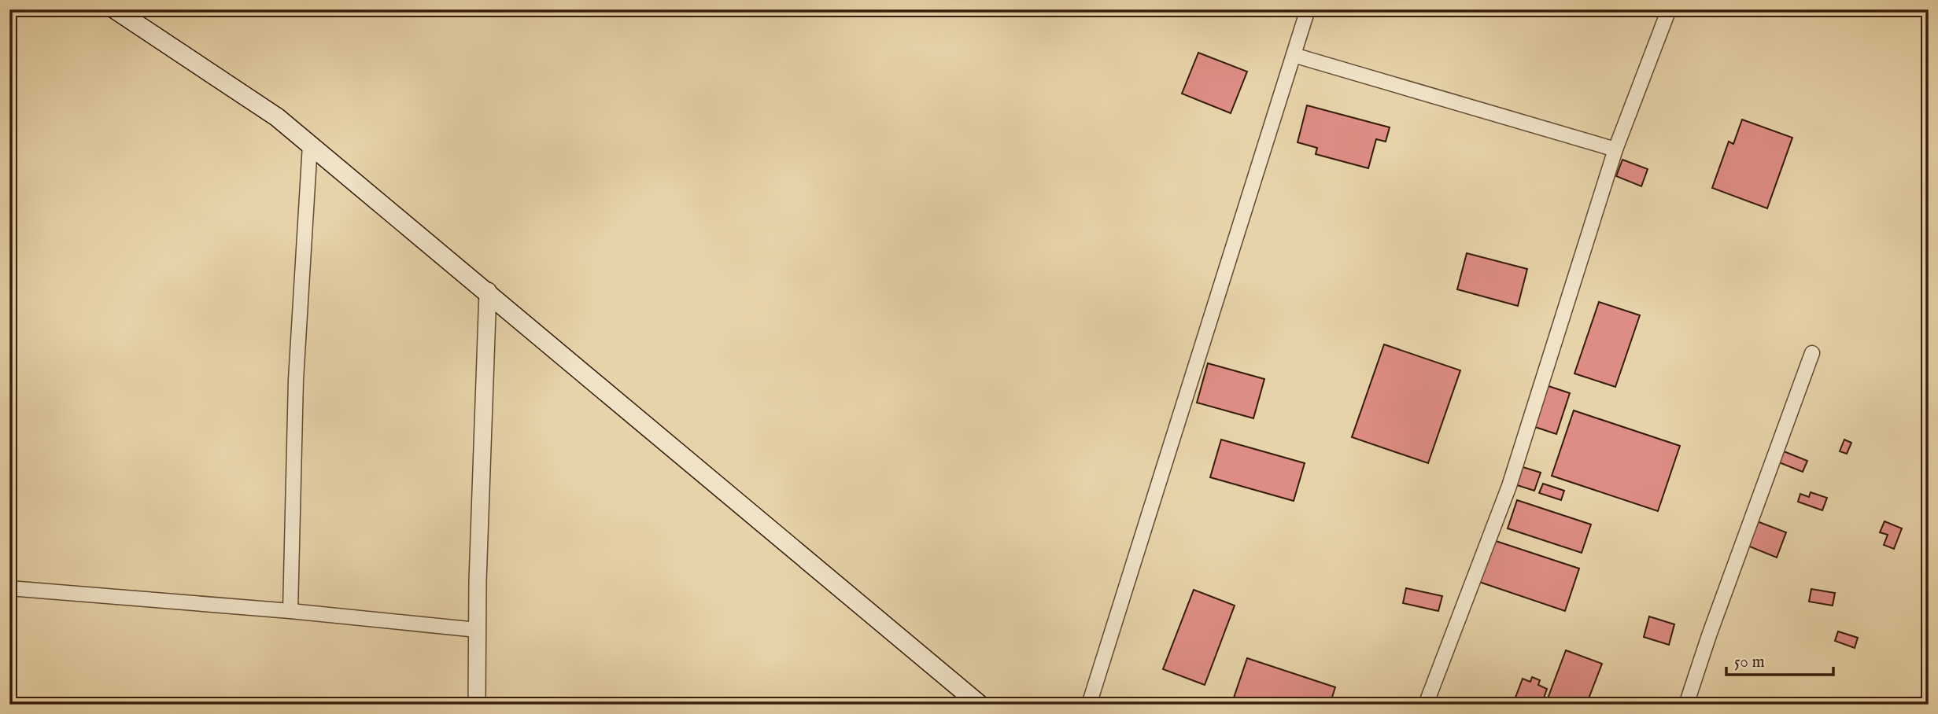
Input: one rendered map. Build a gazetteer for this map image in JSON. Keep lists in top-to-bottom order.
{
  "scale_bar": "50 m"
}
